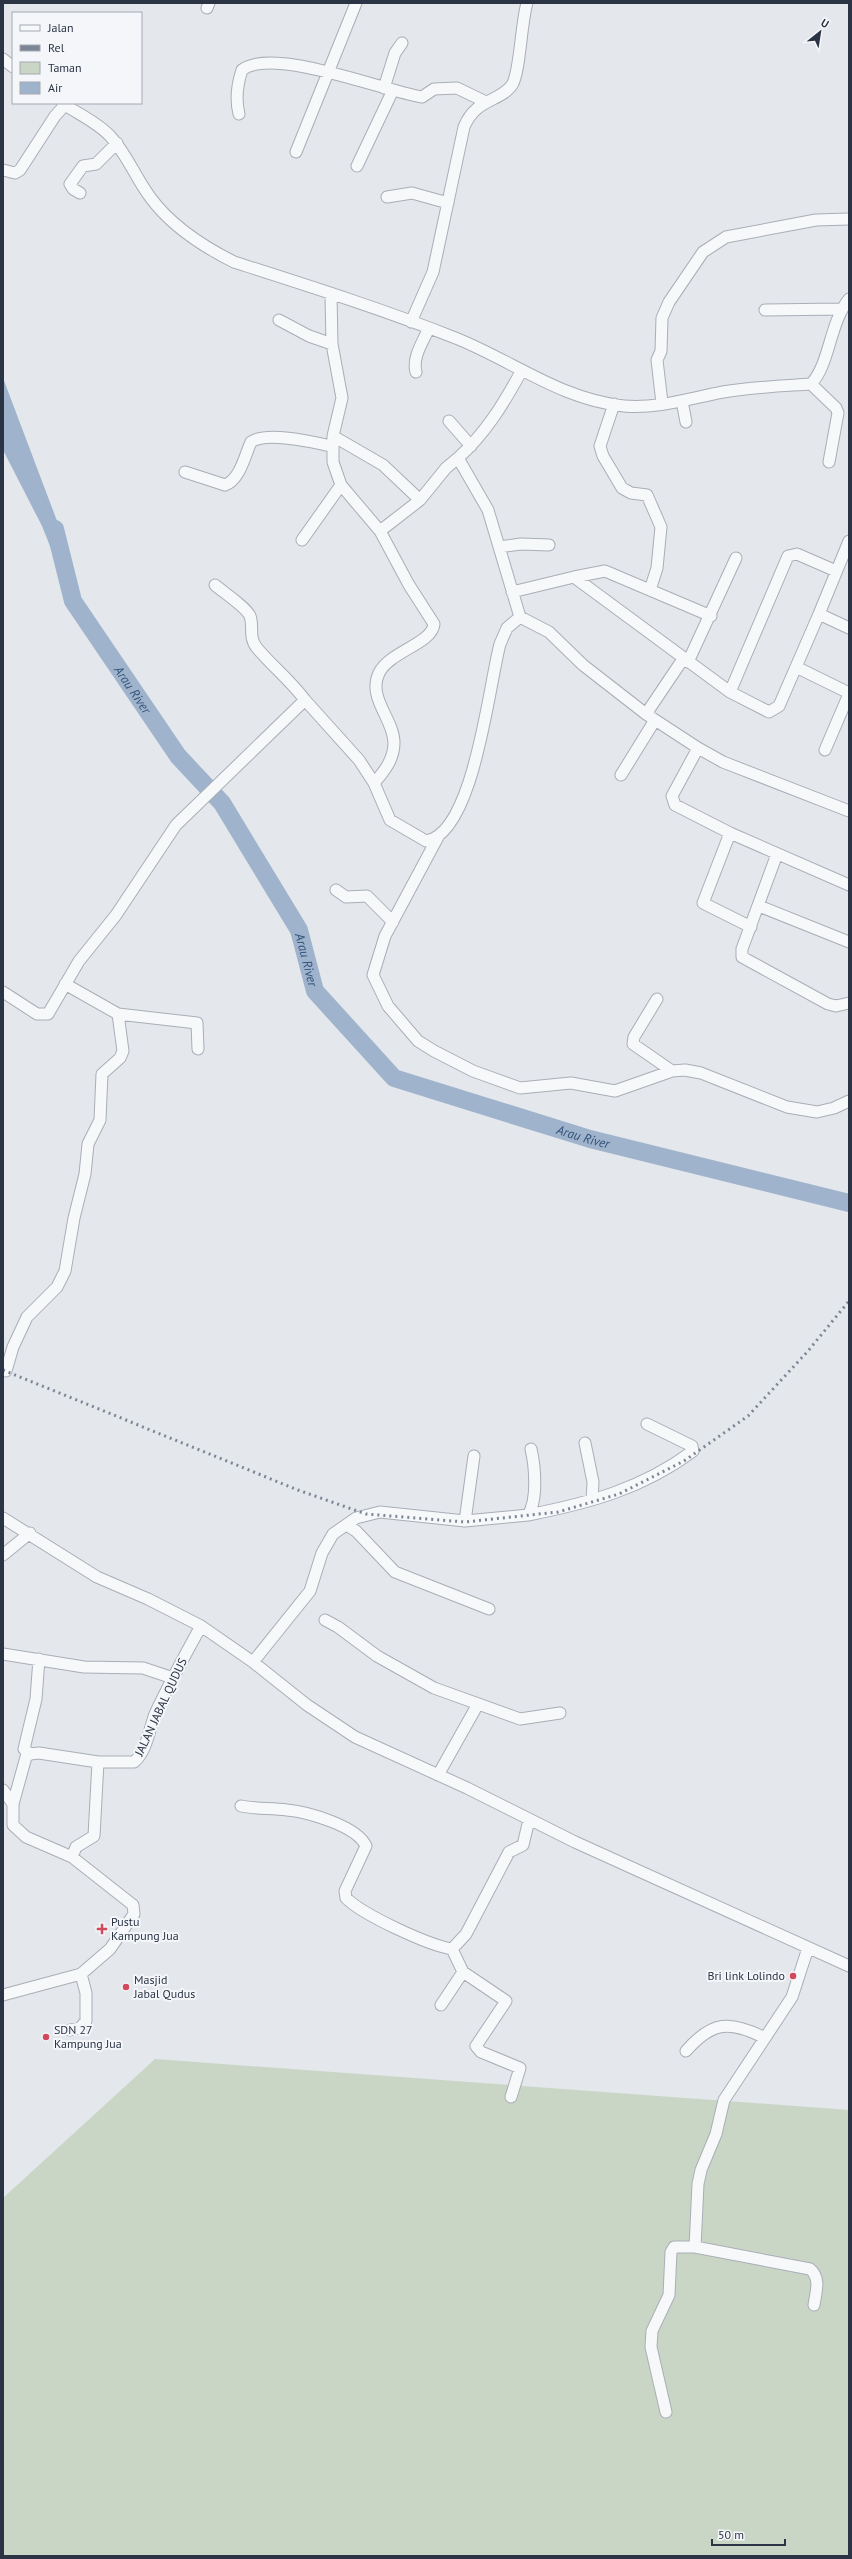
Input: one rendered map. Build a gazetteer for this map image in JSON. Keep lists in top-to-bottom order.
{
  "streets": {
    "street": ["JALAN JABAL QUDUS"]
  },
  "water": ["Arau River"],
  "places": {
    "health": ["Pustu Kampung Jua"],
    "other": ["Bri link Lolindo", "Masjid Jabal Qudus", "SDN 27 Kampung Jua"]
  },
  "legend": [
    "Jalan",
    "Rel",
    "Taman",
    "Air"
  ],
  "scale_bar": "50 m",
  "north": "top right"
}
